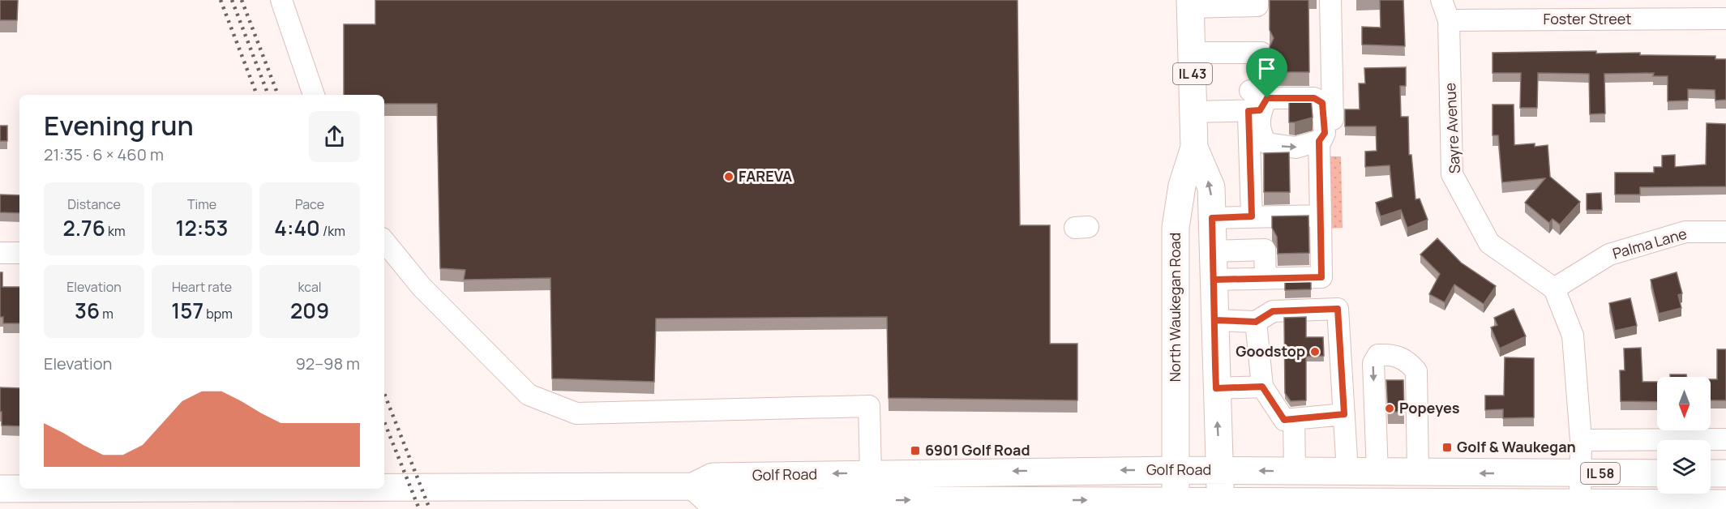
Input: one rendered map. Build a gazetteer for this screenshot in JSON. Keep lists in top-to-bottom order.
{
  "streets": {
    "main road": [
      "IL 43",
      "North Waukegan Road",
      "Golf Road",
      "IL 58"
    ],
    "street": ["Foster Street", "Sayre Avenue", "Palma Lane"]
  },
  "crossings": [
    ["Foster Street", "Sayre Avenue"],
    ["IL 43", "North Waukegan Road"],
    ["IL 43", "Golf Road"],
    ["Sayre Avenue", "Palma Lane"],
    ["North Waukegan Road", "Golf Road"]
  ],
  "places": {
    "other": ["FAREVA", "Goodstop", "Popeyes"],
    "transit": ["Golf & Waukegan", "6901 Golf Road"]
  },
  "north": "bottom",
  "page": {
    "heading": ["Evening run", "21:35 · 6 × 460 m"],
    "stats": [
      ["Distance", "2.76 km"],
      ["Time", "12:53"],
      ["Pace", "4:40 /km"],
      ["Elevation", "36 m"],
      ["Heart rate", "157 bpm"],
      ["kcal", "209"]
    ],
    "chart": ["Elevation", "92–98 m"]
  }
}
